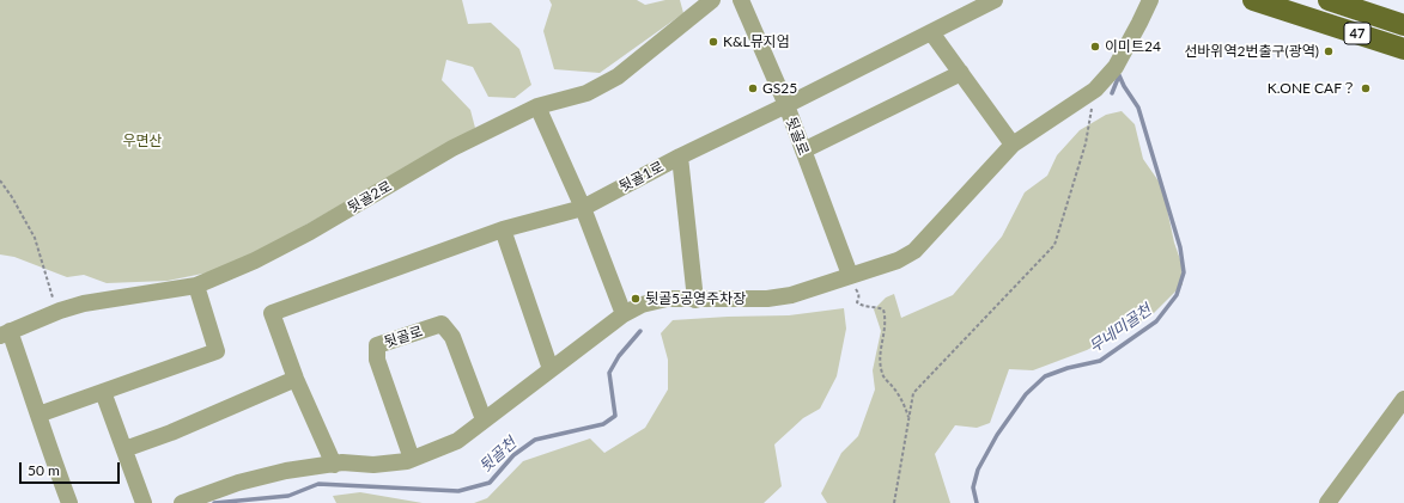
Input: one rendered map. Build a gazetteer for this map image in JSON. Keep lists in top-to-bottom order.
{
  "streets": {
    "main road": ["47"],
    "street": ["뒷골로", "뒷골1로", "뒷골2로"]
  },
  "crossings": [
    ["뒷골로", "뒷골1로"]
  ],
  "water": ["무네미골천", "뒷골천"],
  "parks": ["우면산"],
  "places": [
    "K&L뮤지엄",
    "이미트24",
    "선바위역2번출구(광역)",
    "GS25",
    "K.ONE CAF？",
    "뒷골5공영주차장"
  ],
  "scale_bar": "50 m"
}
